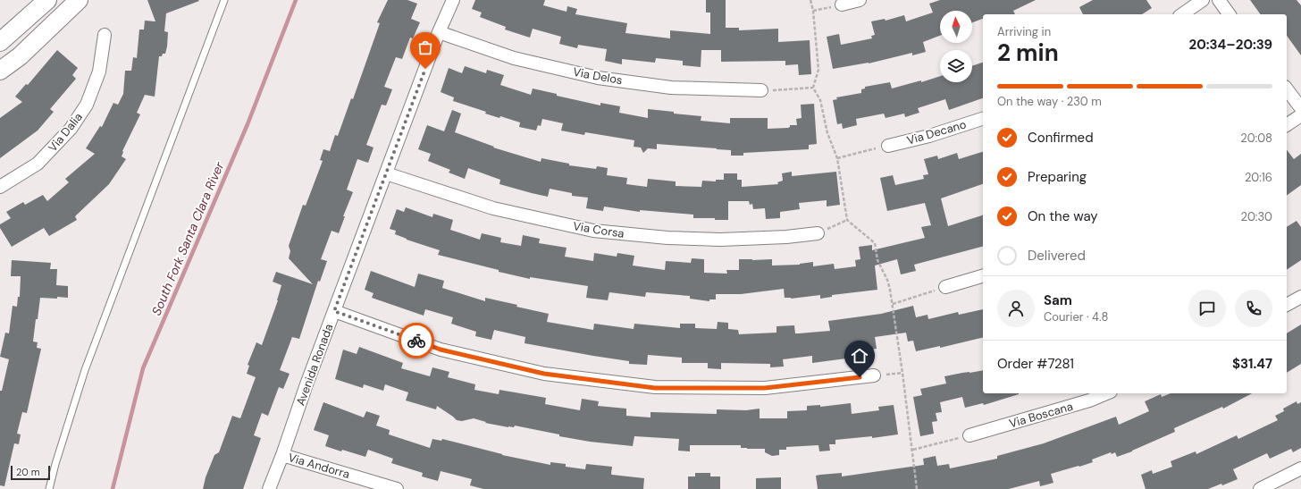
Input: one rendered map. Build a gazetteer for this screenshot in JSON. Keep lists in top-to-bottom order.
{
  "streets": {
    "street": [
      "Via Delos",
      "Via Dalia",
      "Via Decano",
      "Via Corsa",
      "Avenida Ronada",
      "Via Boscana",
      "Via Andorra"
    ]
  },
  "crossings": [
    ["Via Delos", "Avenida Ronada"],
    ["Via Corsa", "Avenida Ronada"],
    ["Avenida Ronada", "Via Andorra"]
  ],
  "water": ["South Fork Santa Clara River"],
  "scale_bar": "20 m",
  "north": "top",
  "page": {
    "heading": ["2 min", "Arriving in", "20:34–20:39"],
    "panel": [
      "Sam",
      "Courier · 4.8",
      "Order #7281",
      "$31.47"
    ],
    "bar": "On the way · 230 m",
    "list": [
      ["Confirmed", "20:08"],
      ["Preparing", "20:16"],
      ["On the way", "20:30"],
      "Delivered"
    ],
    "scale": "20 m"
  }
}
